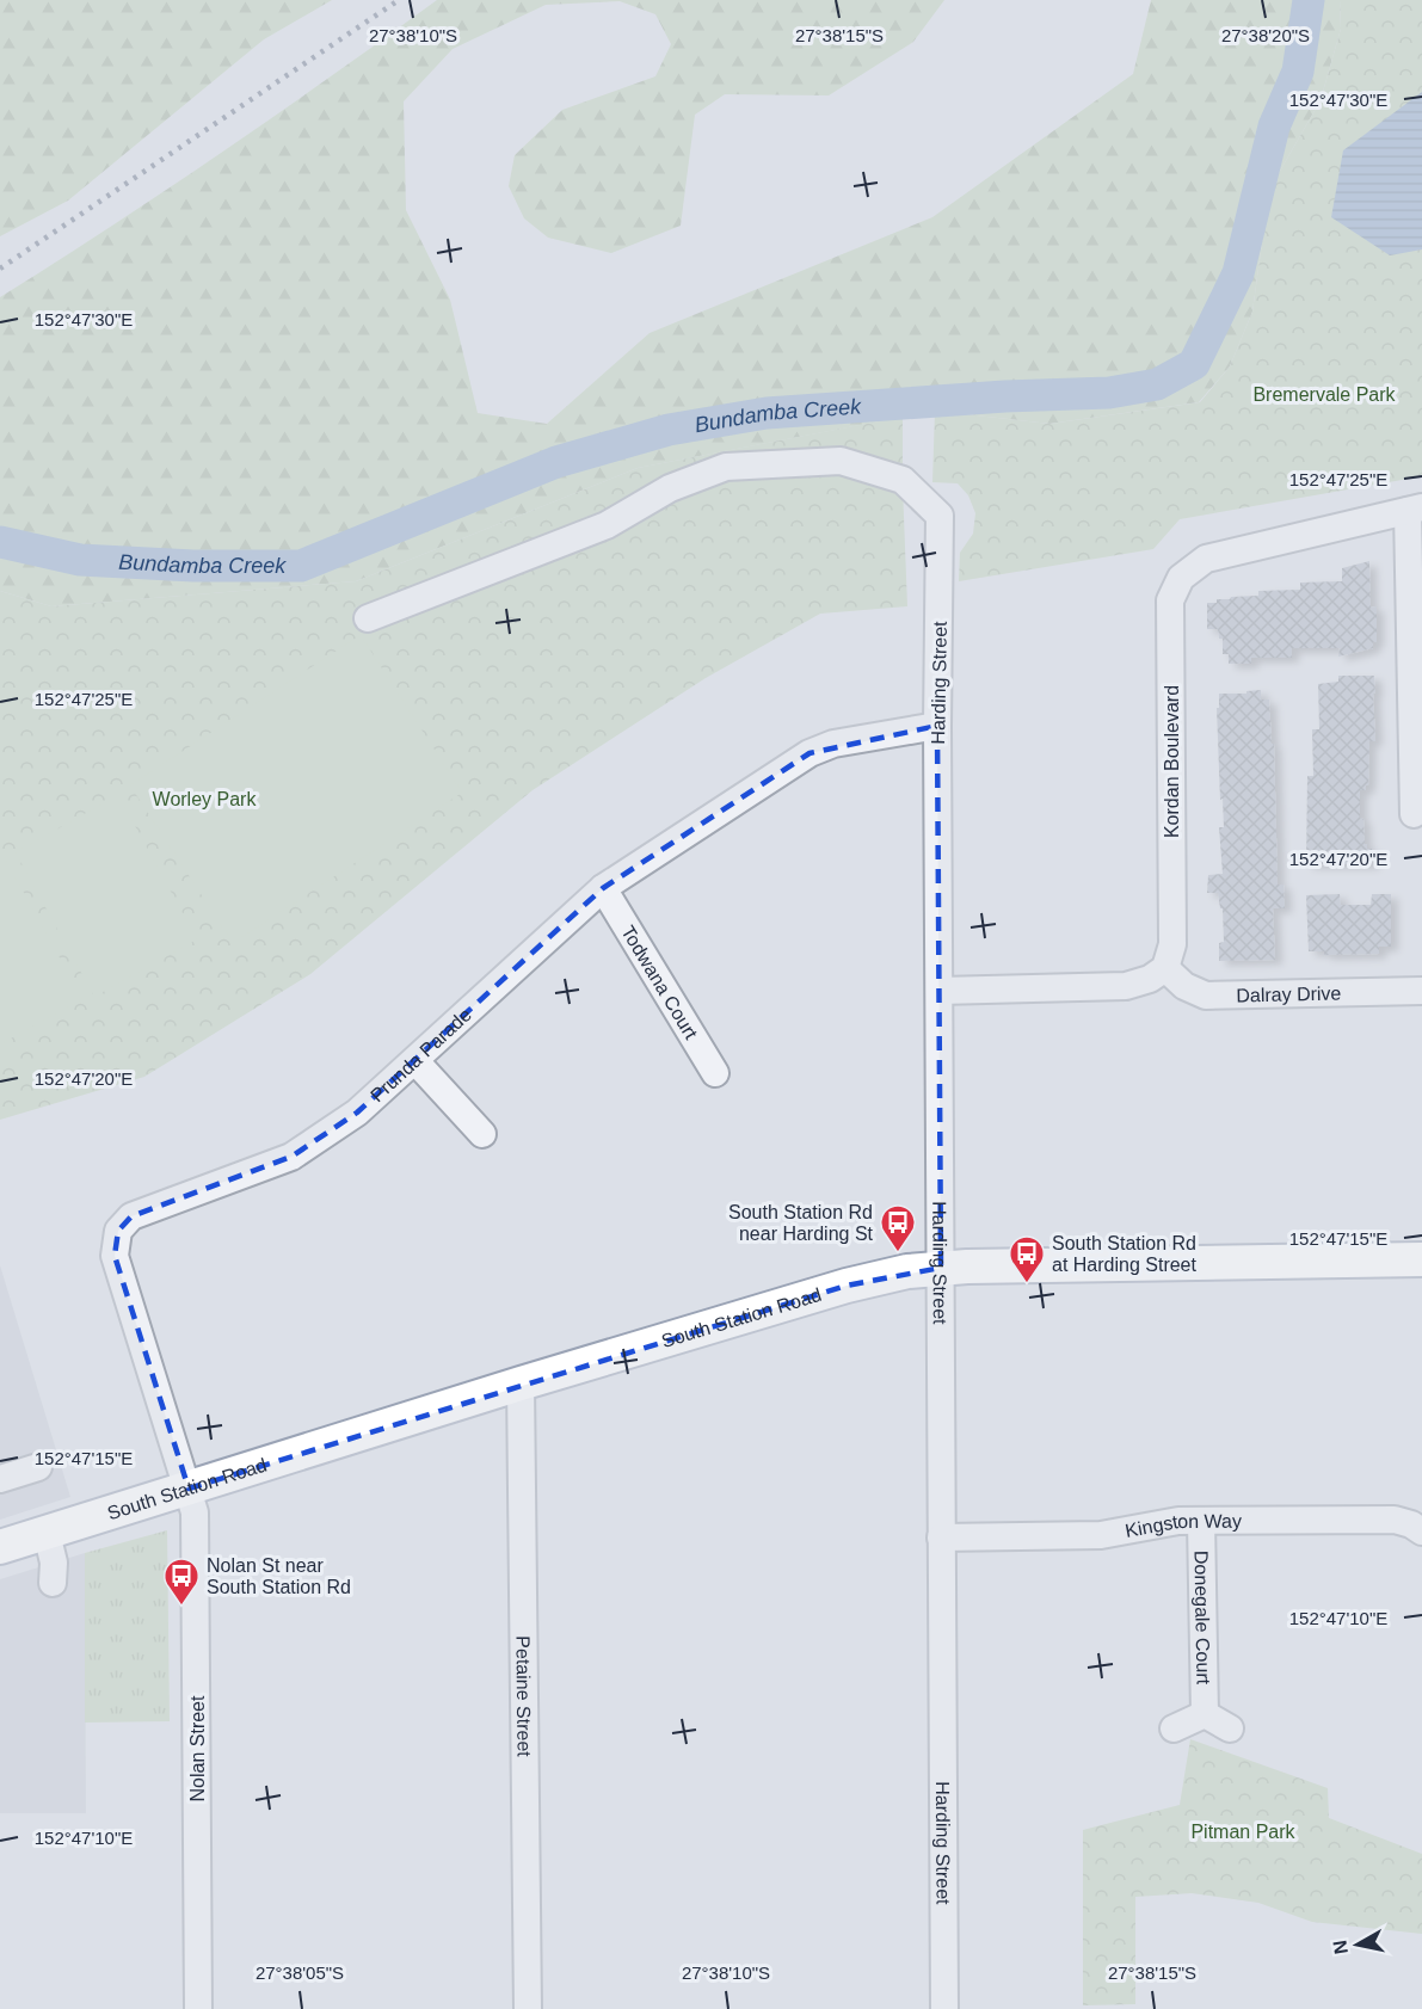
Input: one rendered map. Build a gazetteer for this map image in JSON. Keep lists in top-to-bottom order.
{
  "streets": {
    "main road": ["South Station Road"],
    "street": [
      "Harding Street",
      "Kordan Boulevard",
      "Todwana Court",
      "Dalray Drive",
      "Prunda Parade",
      "Kingston Way",
      "Donegale Court",
      "Petaine Street",
      "Nolan Street"
    ]
  },
  "crossings": [
    ["Harding Street", "Prunda Parade"],
    ["Harding Street", "South Station Road"],
    ["Harding Street", "Kingston Way"],
    ["Kordan Boulevard", "Dalray Drive"],
    ["Todwana Court", "Prunda Parade"],
    ["Prunda Parade", "South Station Road"],
    ["Prunda Parade", "Nolan Street"],
    ["South Station Road", "Petaine Street"],
    ["South Station Road", "Nolan Street"],
    ["Kingston Way", "Donegale Court"]
  ],
  "water": ["Bundamba Creek"],
  "parks": ["Bremervale Park", "Worley Park", "Pitman Park"],
  "places": {
    "bus stop": ["South Station Rd near Harding St", "South Station Rd at Harding Street", "Nolan St near South Station Rd"]
  },
  "north": "left",
  "coordinates": [
    "27°38'10\"S",
    "27°38'15\"S",
    "27°38'20\"S",
    "152°47'30\"E",
    "152°47'25\"E",
    "152°47'20\"E",
    "152°47'15\"E",
    "152°47'10\"E",
    "27°38'05\"S"
  ]
}
